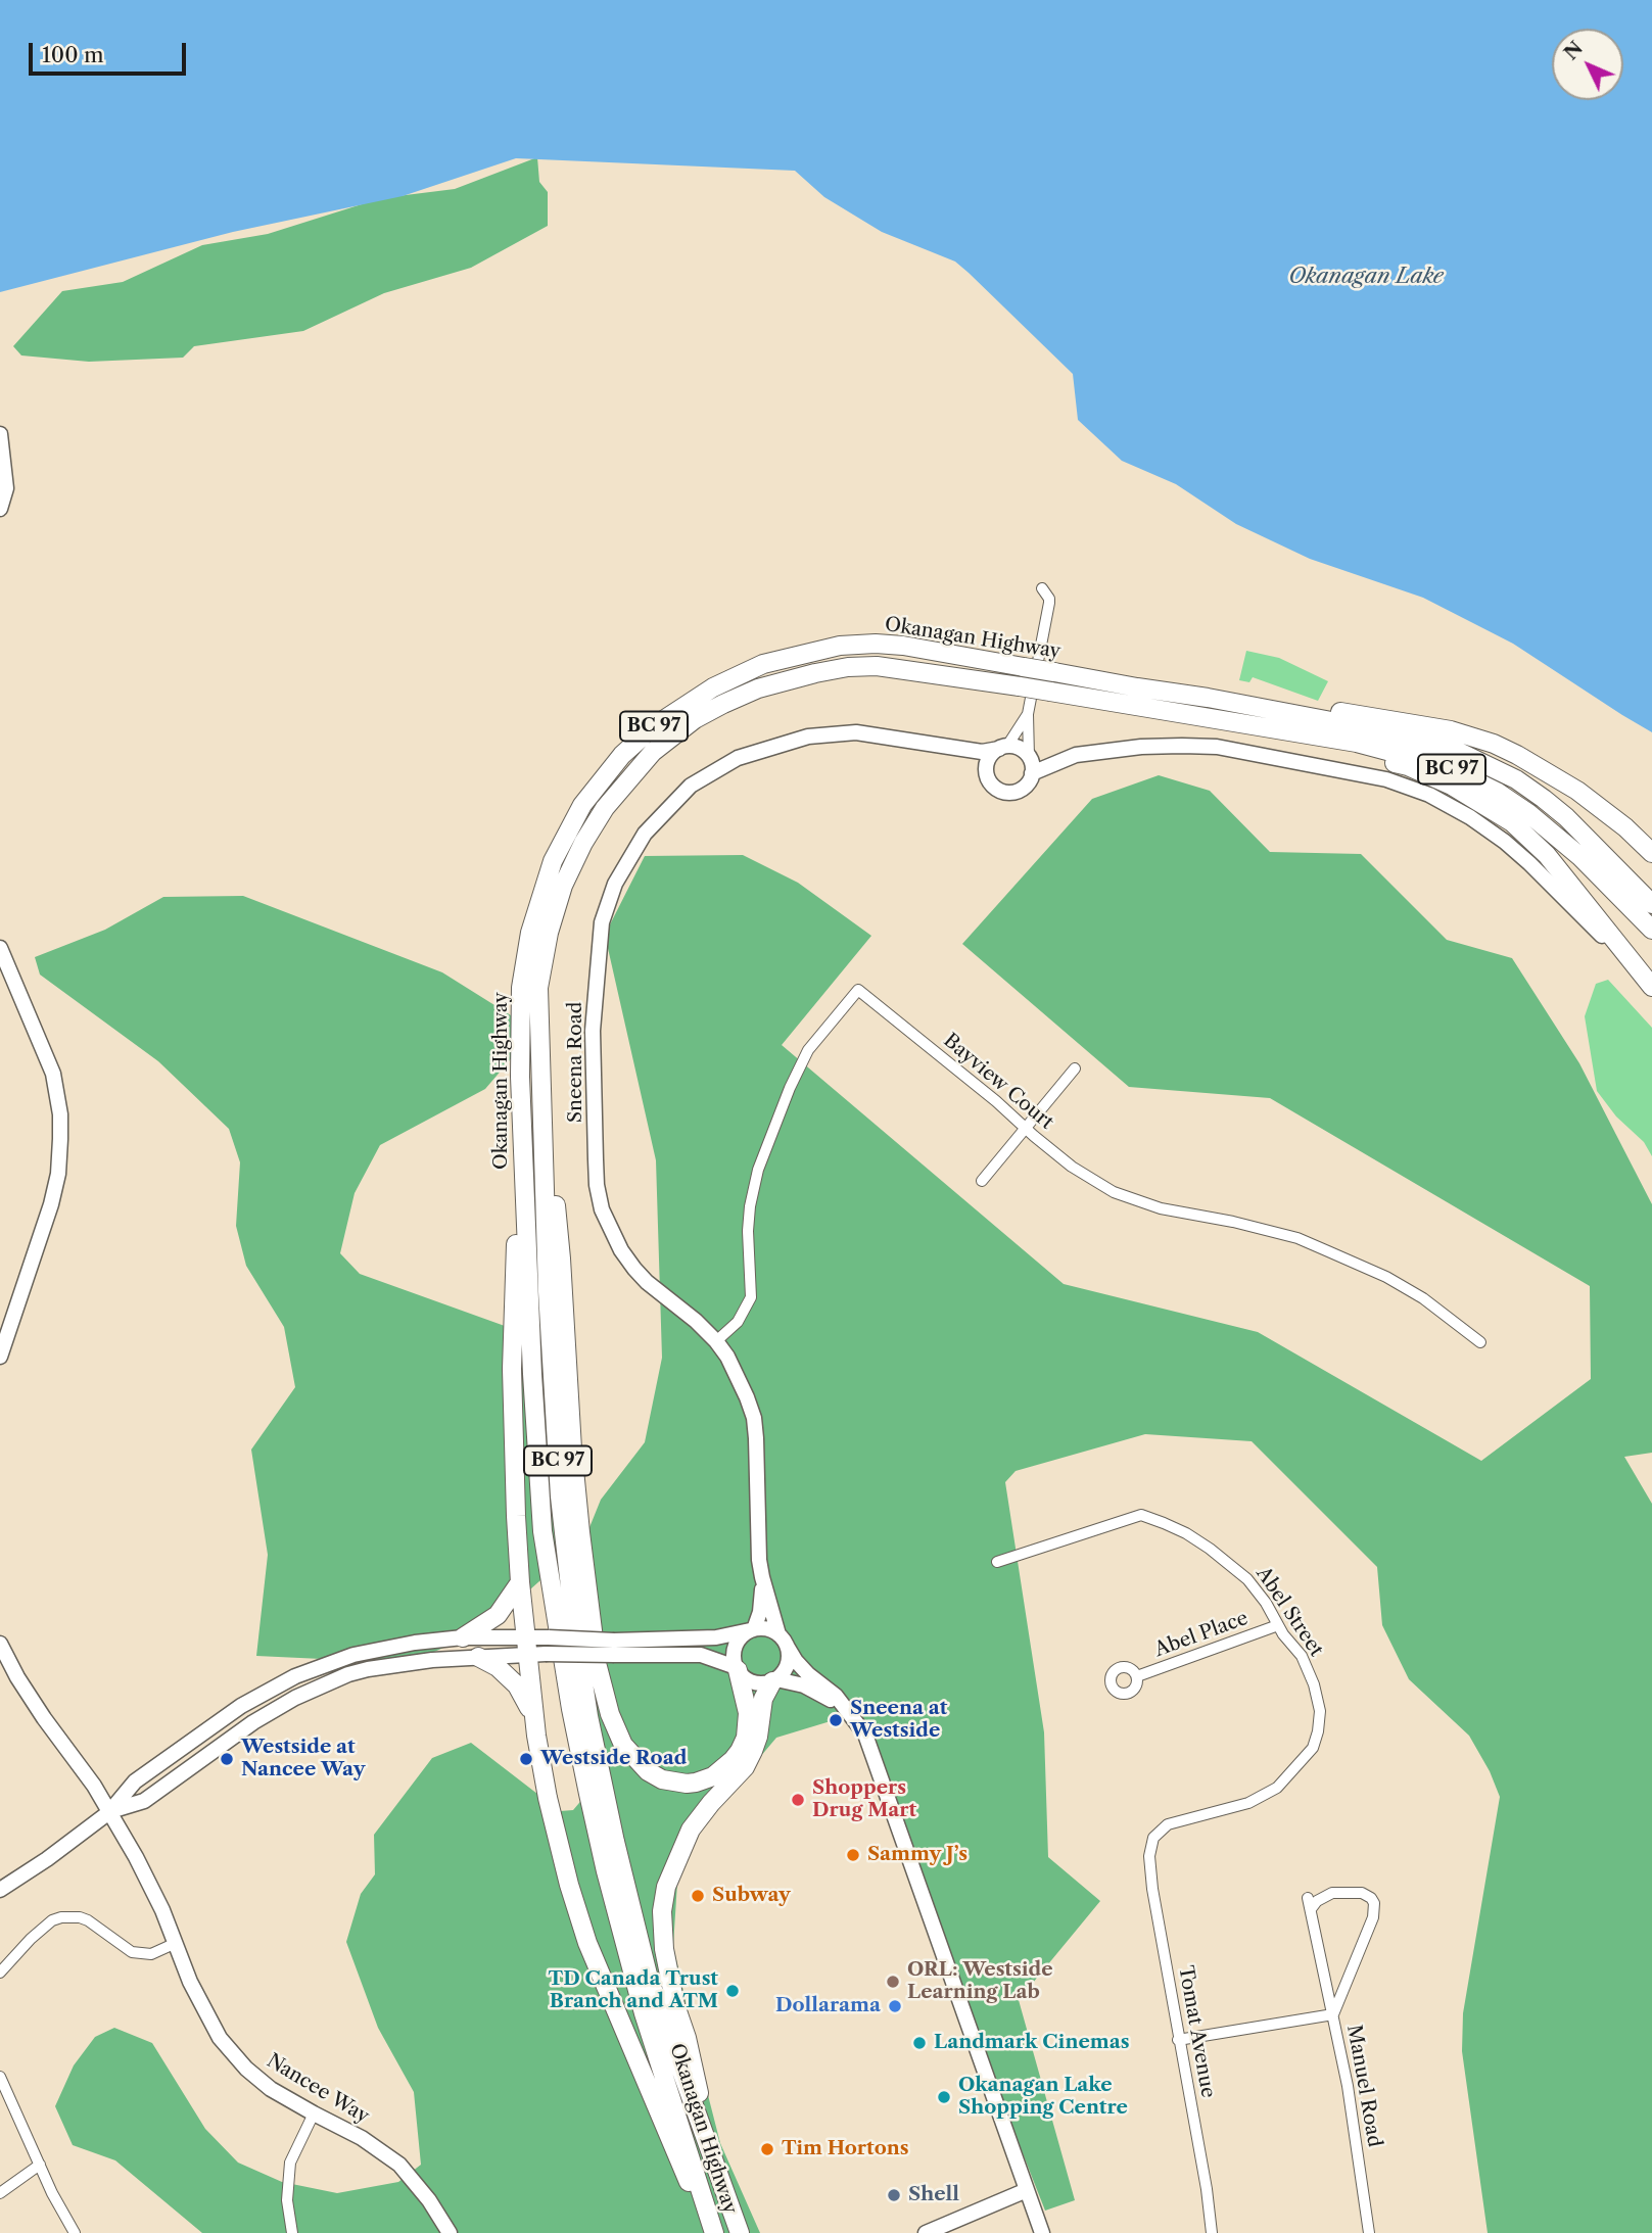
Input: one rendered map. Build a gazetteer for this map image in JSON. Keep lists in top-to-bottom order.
{
  "streets": {
    "highway": ["Okanagan Highway", "BC 97"],
    "street": [
      "Sneena Road",
      "Bayview Court",
      "Abel Street",
      "Abel Place",
      "Tomat Avenue",
      "Manuel Road",
      "Nancee Way"
    ]
  },
  "crossings": [
    ["Sneena Road", "Bayview Court"],
    ["Abel Street", "Abel Place"],
    ["Abel Street", "Tomat Avenue"],
    ["Tomat Avenue", "Manuel Road"]
  ],
  "water": ["Okanagan Lake"],
  "places": [
    "Sneena at Westside",
    "Westside at Nancee Way",
    "Westside Road",
    "Shoppers Drug Mart",
    "Sammy J’s",
    "Subway",
    "ORL: Westside Learning Lab",
    "TD Canada Trust Branch and ATM",
    "Dollarama",
    "Landmark Cinemas",
    "Okanagan Lake Shopping Centre",
    "Tim Hortons",
    "Shell"
  ],
  "scale_bar": "100 m",
  "north": "top left"
}
